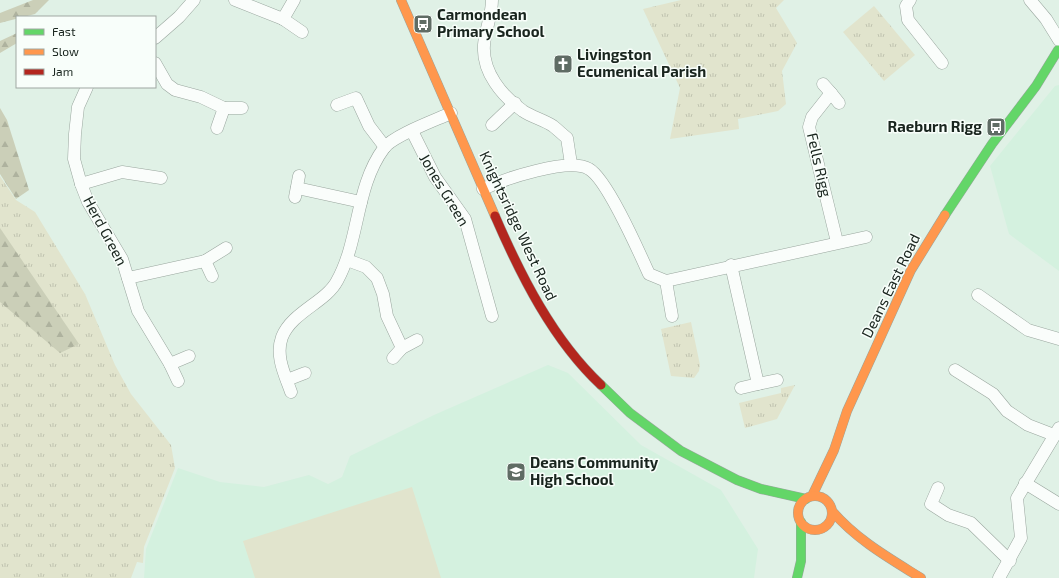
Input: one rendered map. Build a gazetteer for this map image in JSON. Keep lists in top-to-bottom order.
{
  "streets": {
    "street": [
      "Fells Rigg",
      "Jones Green",
      "Knightsridge West Road",
      "Herd Green",
      "Deans East Road"
    ]
  },
  "crossings": [
    ["Knightsridge West Road", "Deans East Road"]
  ],
  "places": {
    "bus stop": ["Carmondean Primary School", "Raeburn Rigg"],
    "church": ["Livingston Ecumenical Parish"],
    "school or university": ["Deans Community High School"]
  },
  "legend": ["Fast", "Slow", "Jam"]
}
